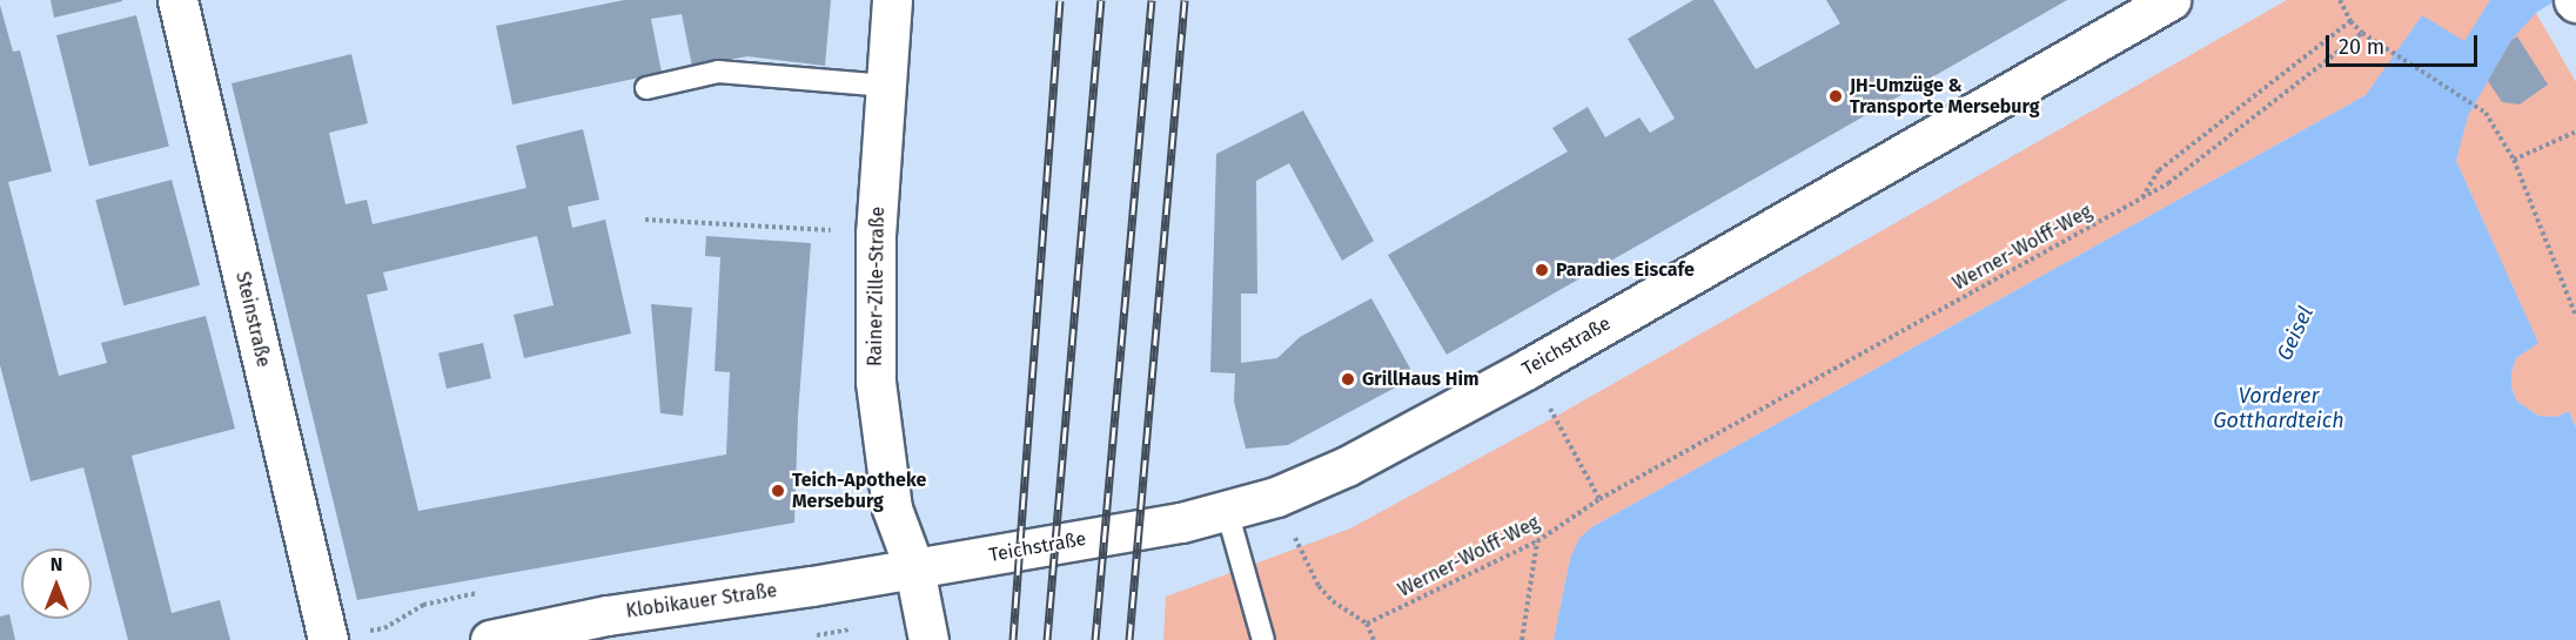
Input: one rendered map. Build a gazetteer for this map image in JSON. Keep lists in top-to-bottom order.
{
  "streets": {
    "street": [
      "Rainer-Zille-Straße",
      "Steinstraße",
      "Teichstraße",
      "Klobikauer Straße"
    ],
    "path": ["Werner-Wolff-Weg"]
  },
  "crossings": [
    ["Rainer-Zille-Straße", "Teichstraße"],
    ["Rainer-Zille-Straße", "Klobikauer Straße"],
    ["Teichstraße", "Klobikauer Straße"]
  ],
  "water": ["Geisel", "Vorderer Gotthardteich"],
  "places": [
    "JH-Umzüge & Transporte Merseburg",
    "Paradies Eiscafe",
    "GrillHaus Him",
    "Teich-Apotheke Merseburg"
  ],
  "scale_bar": "20 m",
  "north": "top"
}
